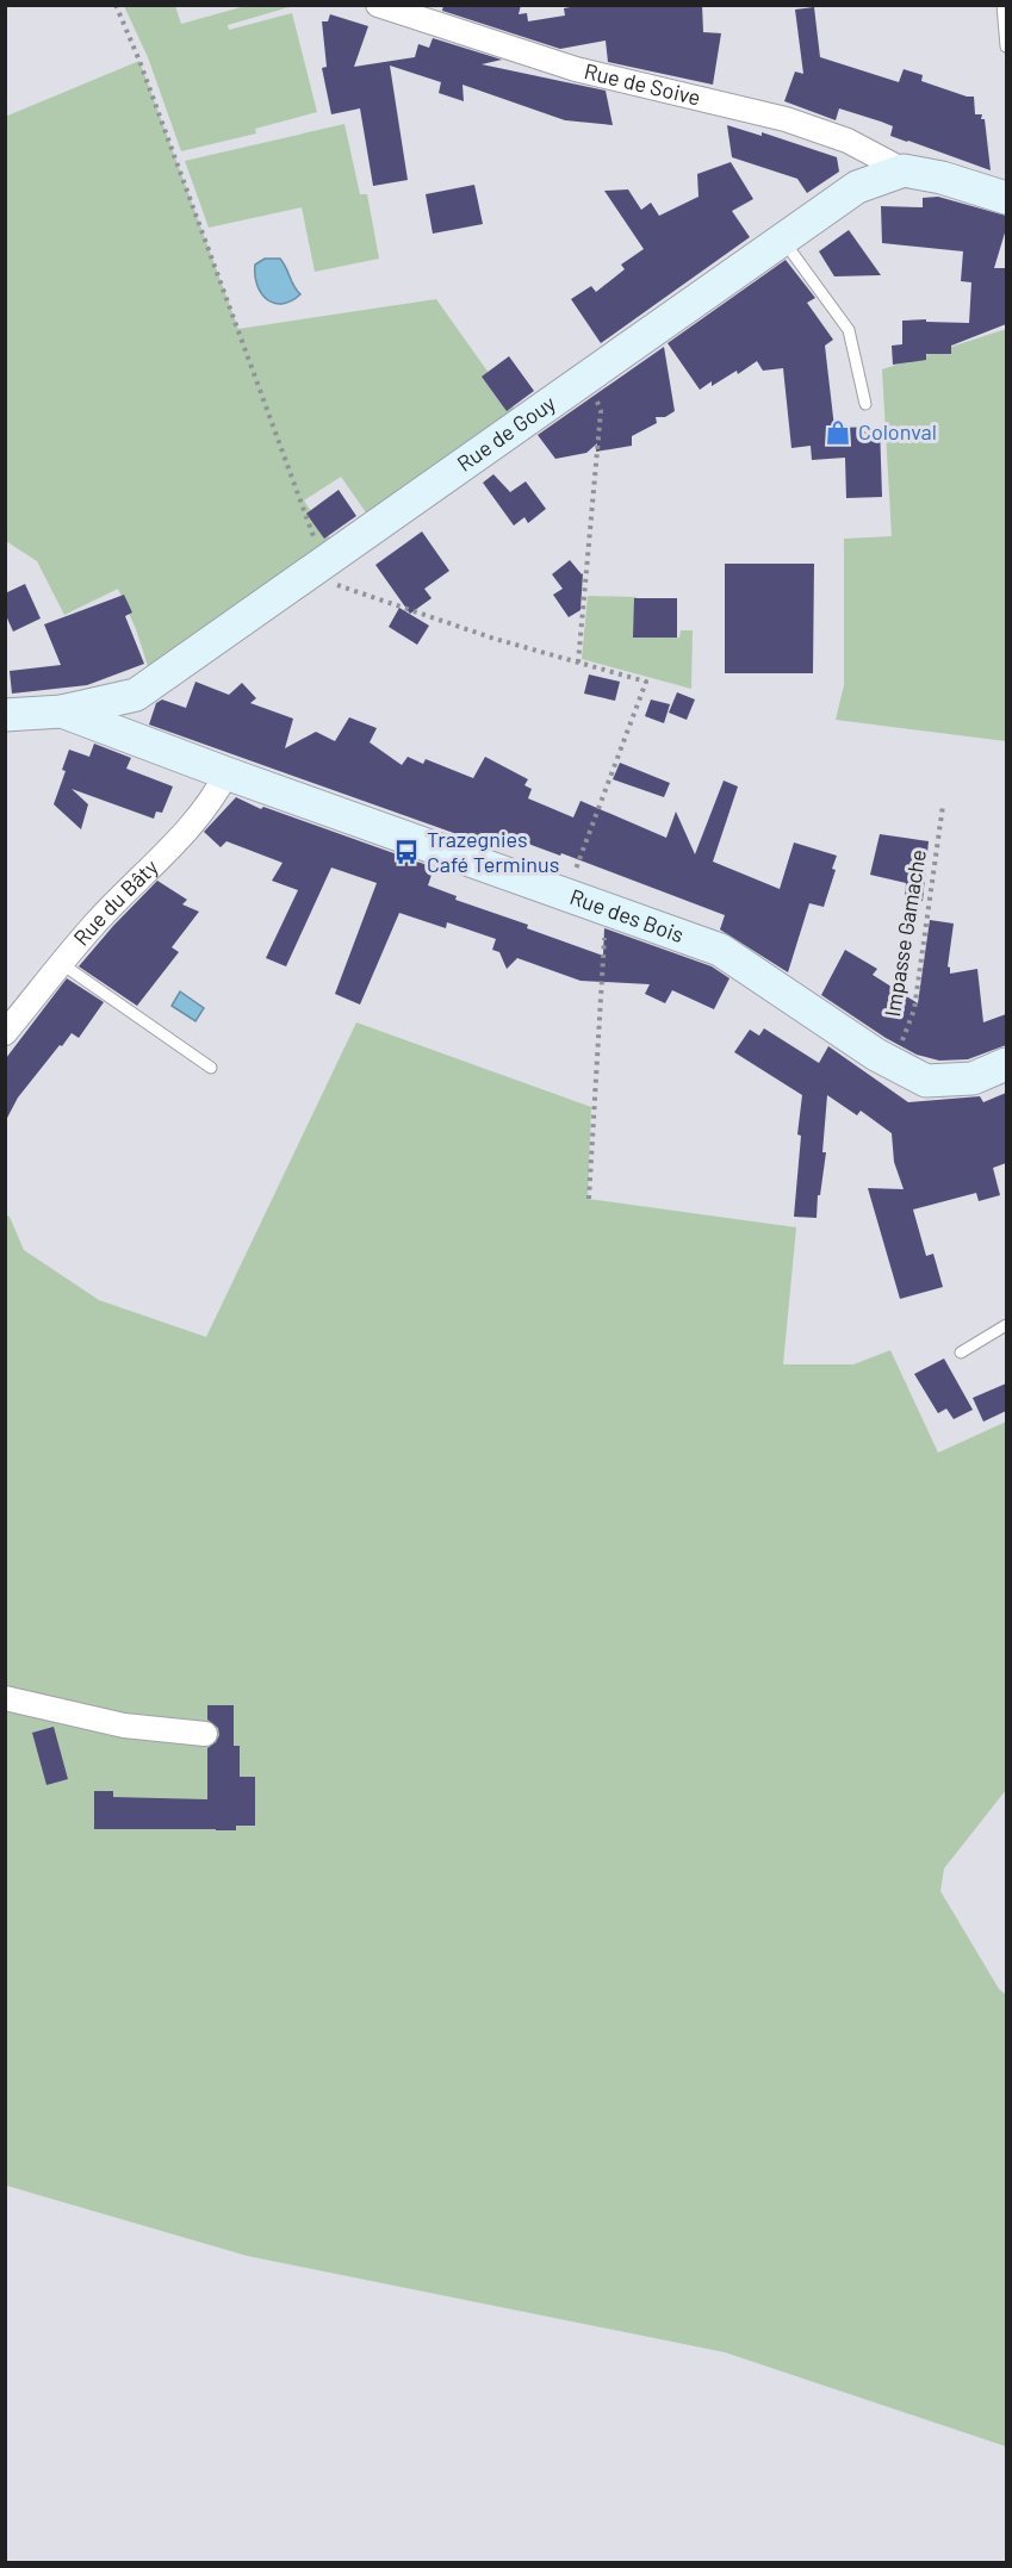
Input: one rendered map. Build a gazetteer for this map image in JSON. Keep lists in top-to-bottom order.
{
  "streets": {
    "street": [
      "Rue de Soive",
      "Rue de Gouy",
      "Rue du Bâty",
      "Rue des Bois"
    ],
    "path": ["Impasse Gamache"]
  },
  "crossings": [
    ["Rue de Soive", "Rue de Gouy"],
    ["Rue de Gouy", "Rue des Bois"],
    ["Rue du Bâty", "Rue des Bois"],
    ["Rue des Bois", "Impasse Gamache"]
  ],
  "places": {
    "shop": ["Colonval"],
    "bus stop": ["Trazegnies Café Terminus"]
  }
}
